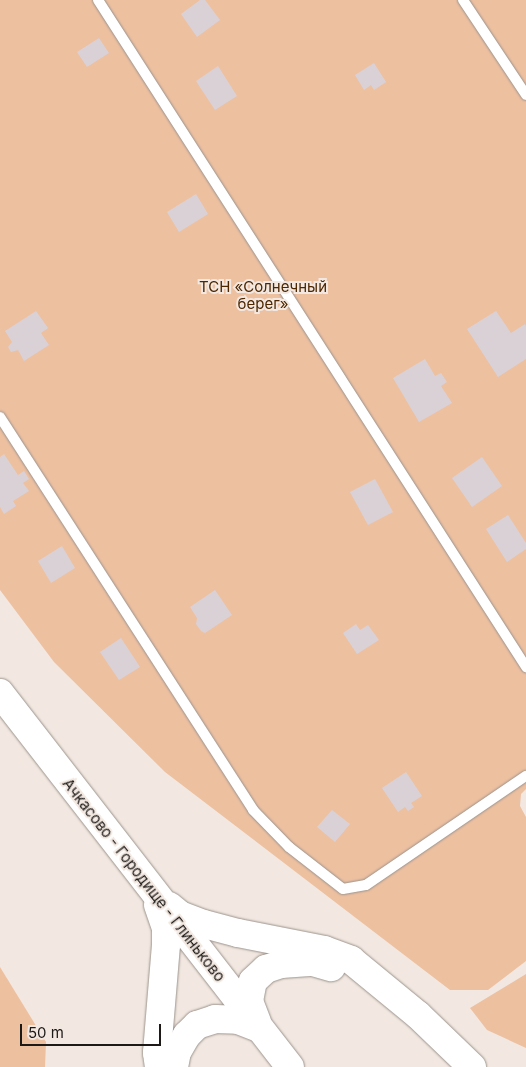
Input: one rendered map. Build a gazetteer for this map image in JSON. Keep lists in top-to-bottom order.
{
  "streets": {
    "street": ["Ачкасово - Городище - Глиньково"]
  },
  "parks": ["ТСН «Солнечный берег»"],
  "scale_bar": "50 m"
}
